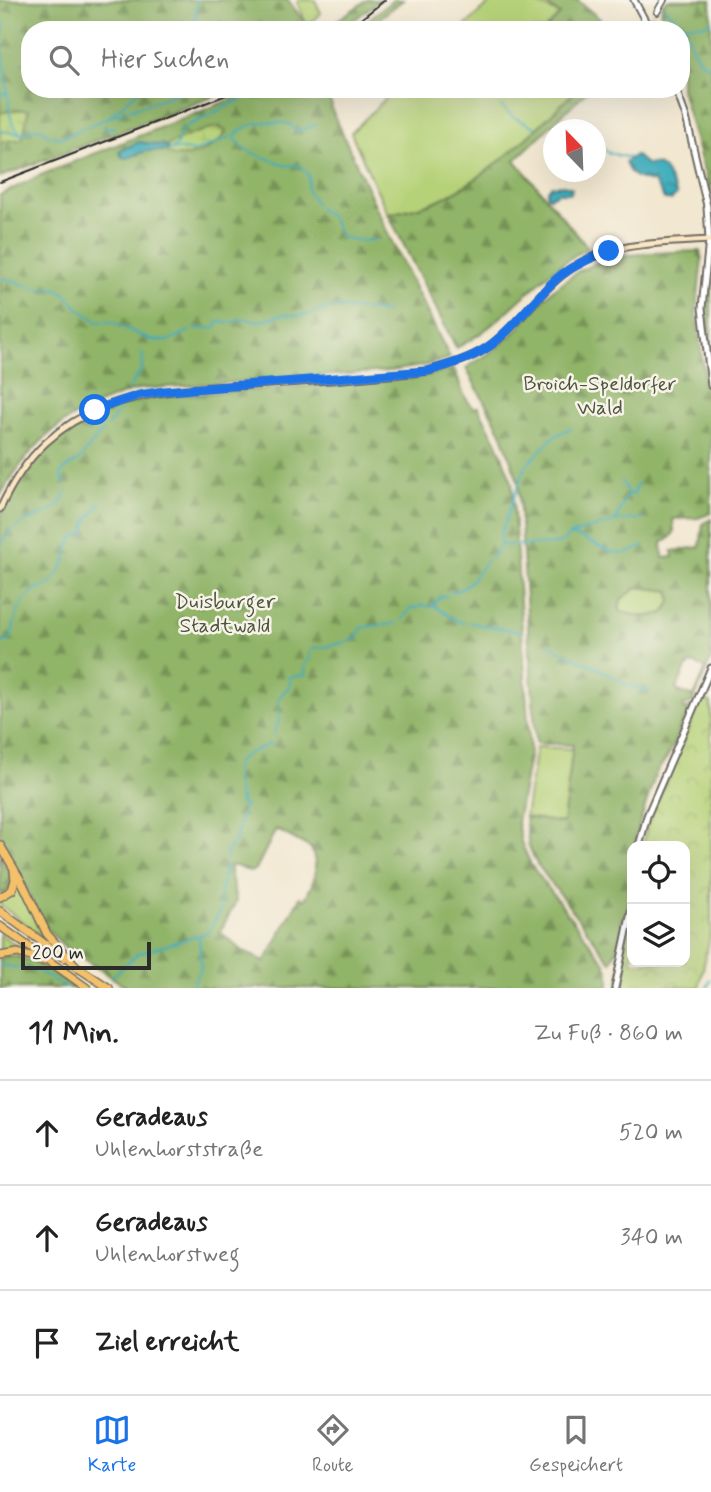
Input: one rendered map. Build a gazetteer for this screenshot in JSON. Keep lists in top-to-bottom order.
{
  "parks": ["Broich-Speldorfer Wald", "Duisburger Stadtwald"],
  "scale_bar": "200 m",
  "north": "top left",
  "page": {
    "search": "Hier suchen",
    "scale": "200 m",
    "heading": ["11 Min.", "Zu Fuß · 860 m"],
    "list": [
      ["Geradeaus", "Uhlenhorststraße", "520 m"],
      ["Geradeaus", "Uhlenhorstweg", "340 m"],
      "Ziel erreicht"
    ],
    "nav": ["Karte", "Route", "Gespeichert"]
  }
}
